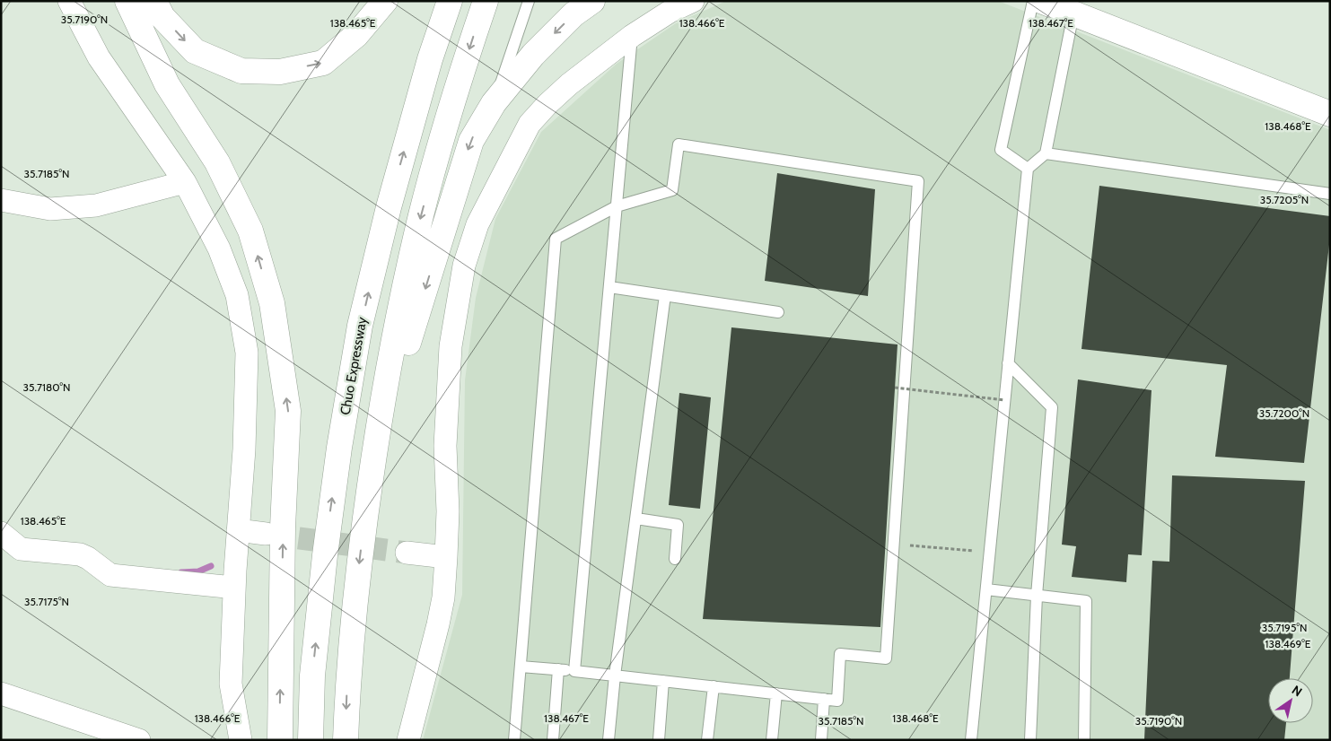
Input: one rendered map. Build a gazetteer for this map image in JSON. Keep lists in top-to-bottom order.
{
  "streets": {
    "main road": ["Chuo Expressway"]
  },
  "north": "top right",
  "coordinates": [
    "35.7190°N",
    "138.465°E",
    "138.466°E",
    "138.467°E",
    "138.468°E",
    "35.7185°N",
    "35.7205°N",
    "35.7180°N",
    "35.7200°N",
    "35.7175°N",
    "35.7195°N",
    "138.469°E"
  ]
}
